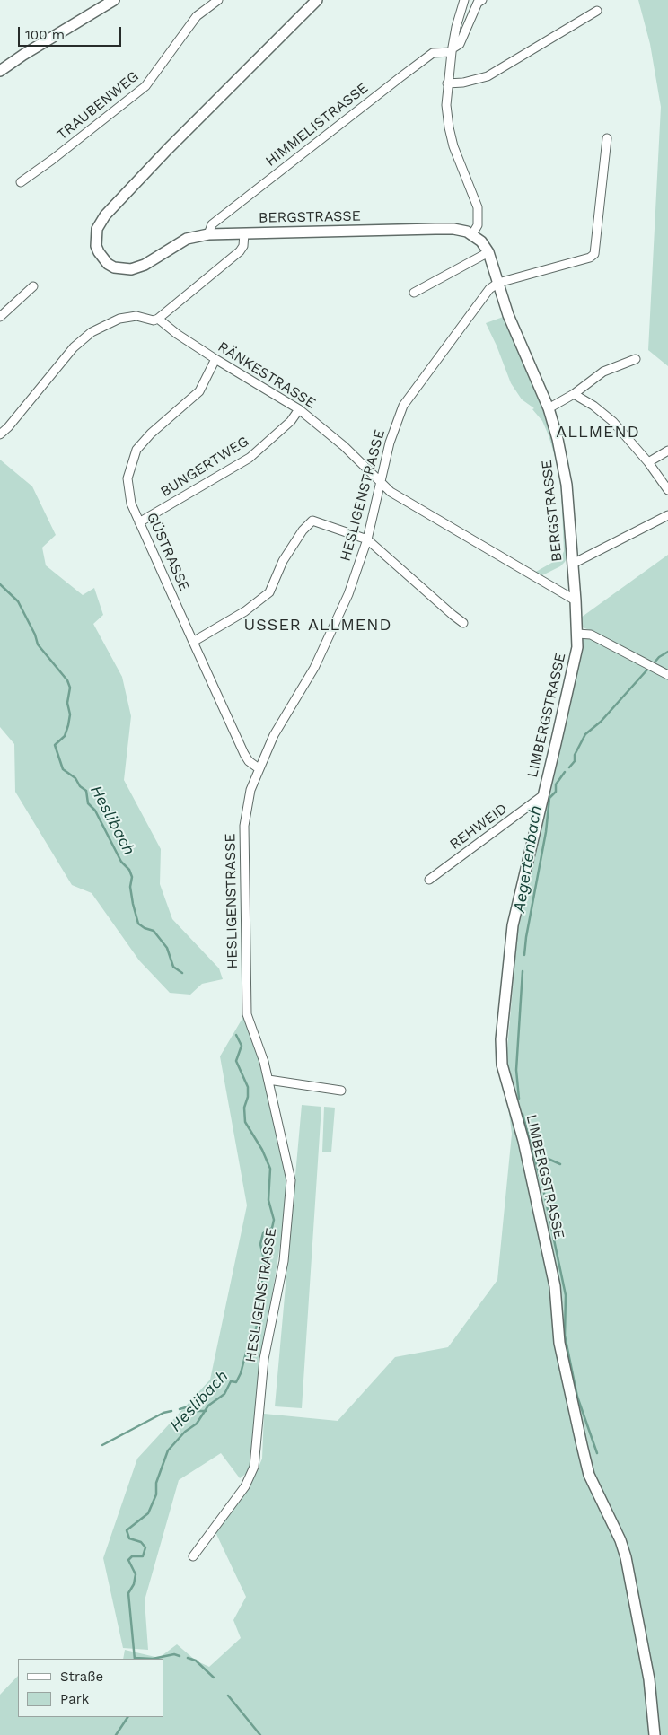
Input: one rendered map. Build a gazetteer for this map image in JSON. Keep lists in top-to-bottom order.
{
  "streets": {
    "street": [
      "TRAUBENWEG",
      "HIMMELISTRASSE",
      "BERGSTRASSE",
      "RÄNKESTRASSE",
      "BUNGERTWEG",
      "HESLIGENSTRASSE",
      "GÜSTRASSE",
      "LIMBERGSTRASSE",
      "REHWEID"
    ]
  },
  "crossings": [
    ["HIMMELISTRASSE", "BERGSTRASSE"],
    ["BERGSTRASSE", "RÄNKESTRASSE"],
    ["BERGSTRASSE", "HESLIGENSTRASSE"],
    ["BERGSTRASSE", "LIMBERGSTRASSE"],
    ["RÄNKESTRASSE", "BUNGERTWEG"],
    ["RÄNKESTRASSE", "HESLIGENSTRASSE"],
    ["RÄNKESTRASSE", "GÜSTRASSE"],
    ["BUNGERTWEG", "GÜSTRASSE"],
    ["HESLIGENSTRASSE", "GÜSTRASSE"],
    ["LIMBERGSTRASSE", "REHWEID"]
  ],
  "districts": ["ALLMEND", "USSER ALLMEND"],
  "water": ["Heslibach", "Aegertenbach"],
  "legend": ["Straße", "Park"],
  "scale_bar": "100 m"
}
